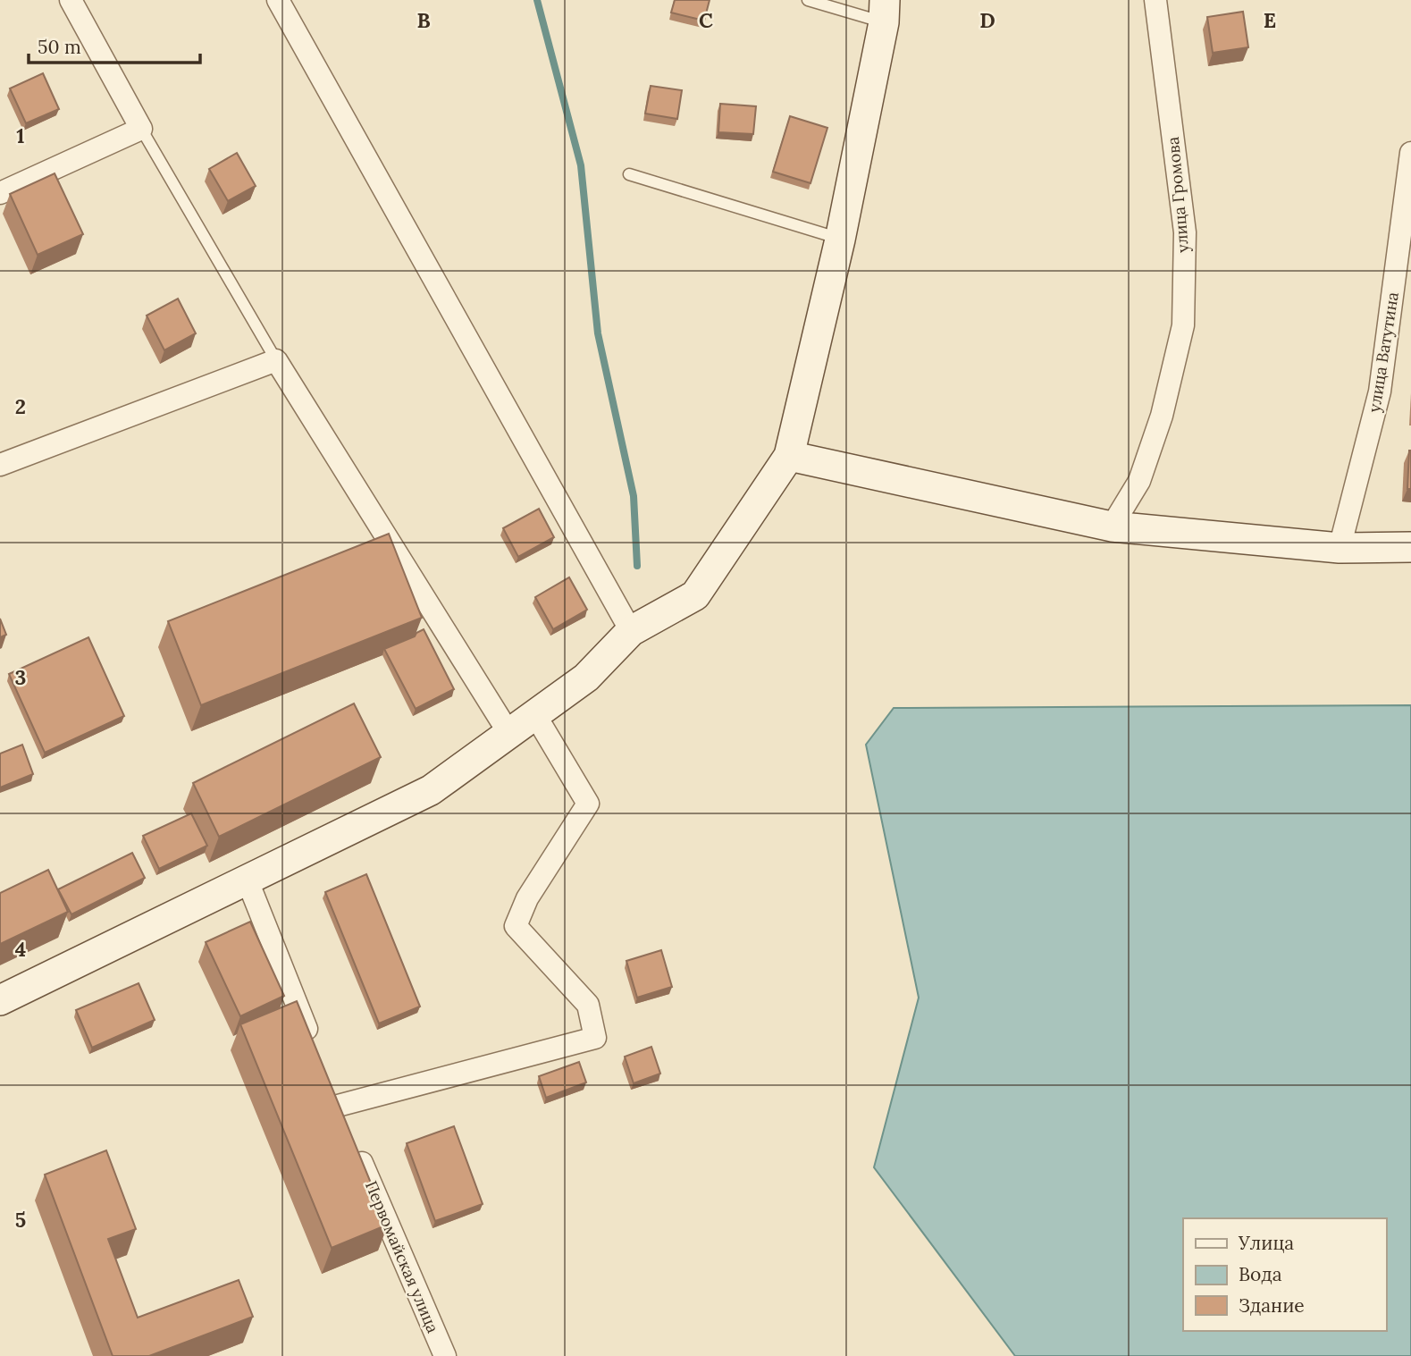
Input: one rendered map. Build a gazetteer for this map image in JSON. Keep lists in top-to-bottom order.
{
  "streets": {
    "street": ["улица Громова", "улица Ватутина", "Первомайская улица"]
  },
  "legend": ["Улица", "Вода", "Здание"],
  "scale_bar": "50 m",
  "grid": {
    "columns": [
      "B",
      "C",
      "D",
      "E"
    ],
    "rows": [
      "1",
      "2",
      "3",
      "4",
      "5"
    ]
  }
}
